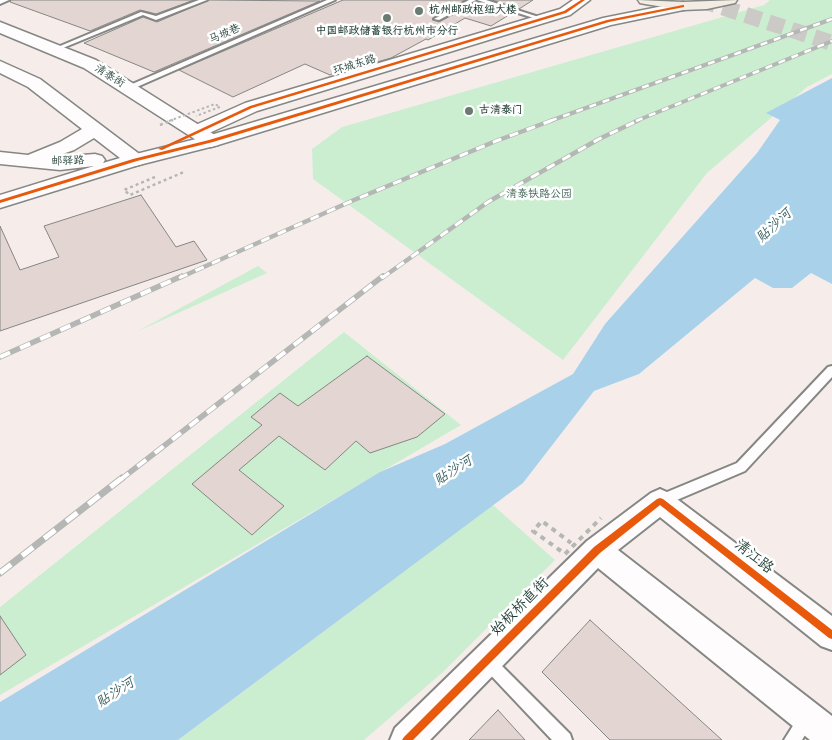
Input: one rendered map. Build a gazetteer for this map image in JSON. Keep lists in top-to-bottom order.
{
  "streets": {
    "main road": ["环城东路", "清泰街", "邮驿路"],
    "street": ["清江路", "始板桥直街"],
    "lane": ["马坡巷"]
  },
  "crossings": [
    ["马坡巷", "清泰街"],
    ["环城东路", "清泰街"],
    ["环城东路", "邮驿路"],
    ["清江路", "始板桥直街"]
  ],
  "water": ["贴沙河"],
  "parks": ["清泰铁路公园"],
  "places": ["杭州邮政枢纽大楼", "中国邮政储蓄银行杭州市分行", "古清泰门"]
}
